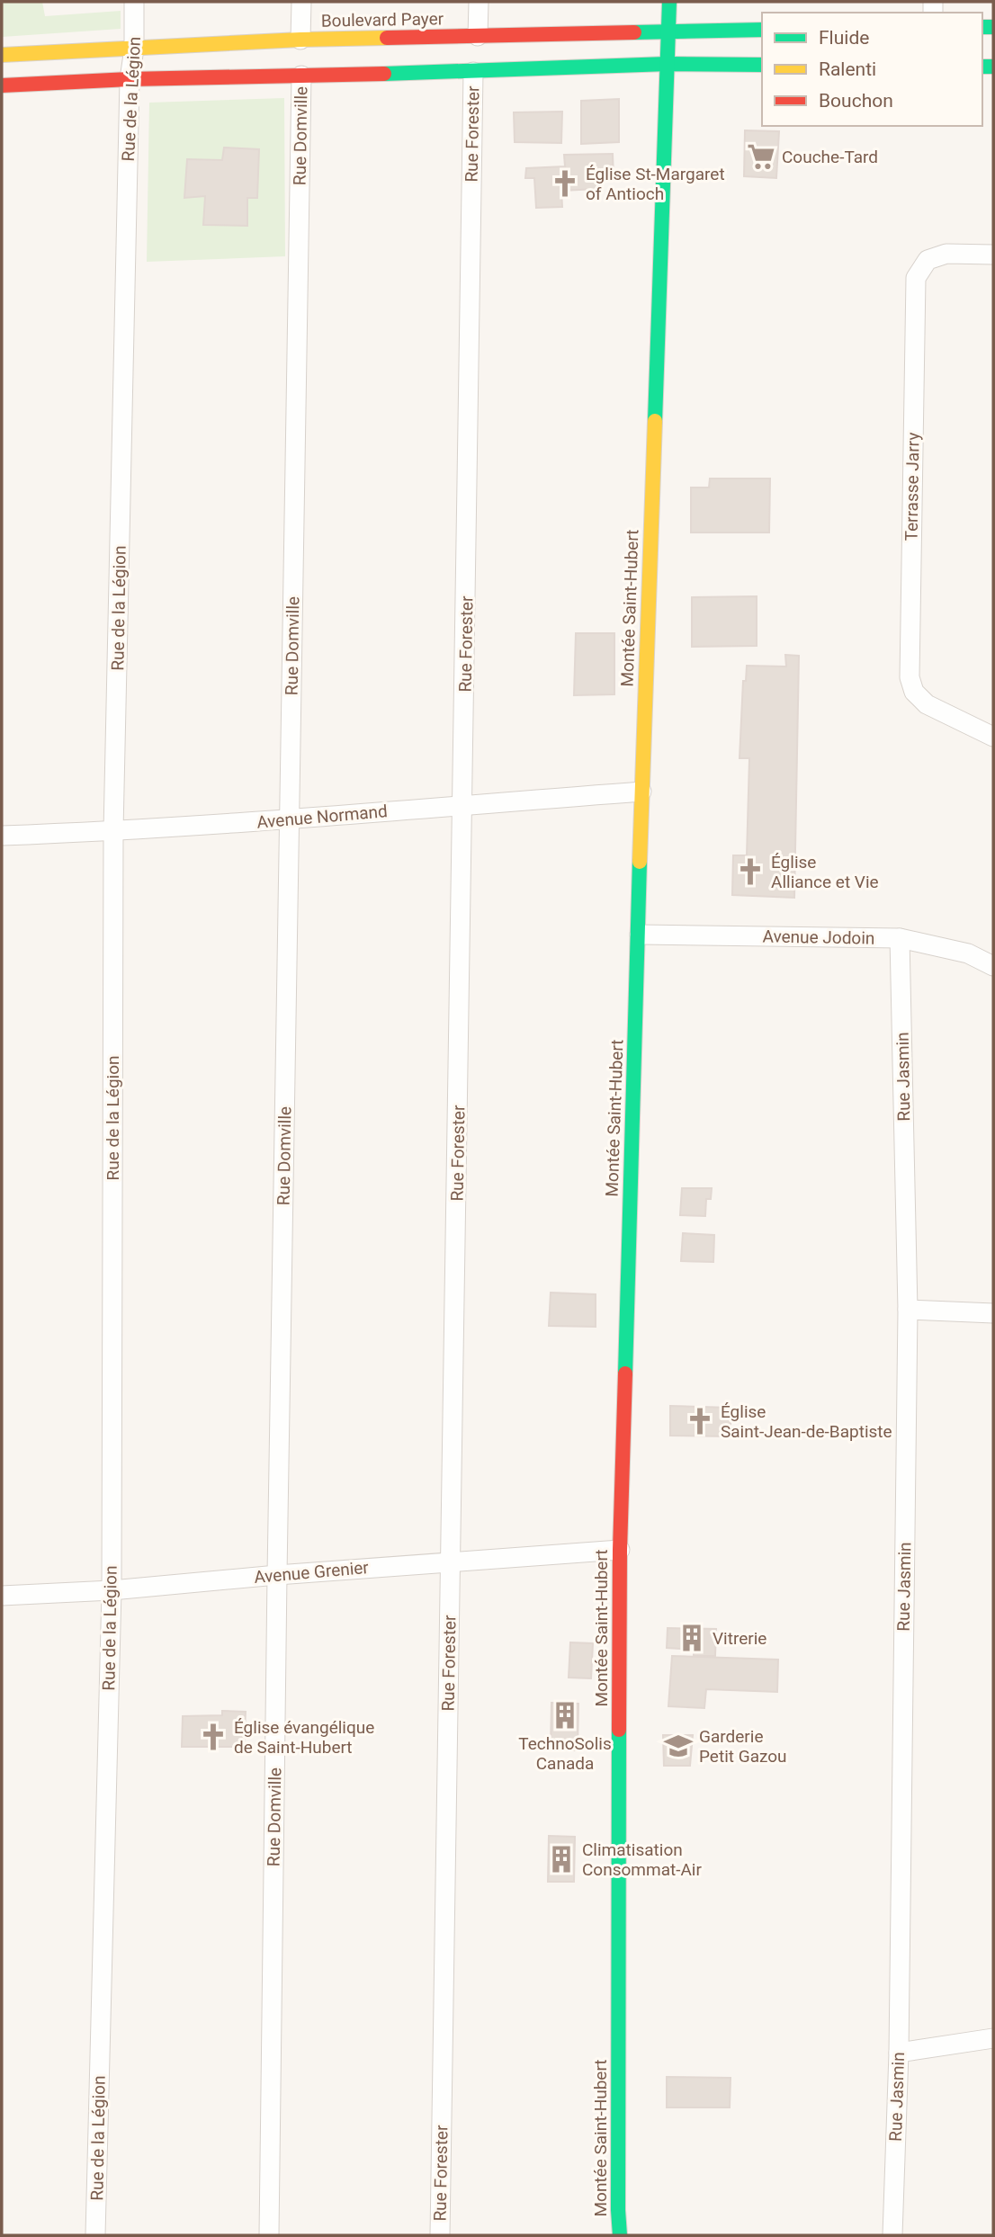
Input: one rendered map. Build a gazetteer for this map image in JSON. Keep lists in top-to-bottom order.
{
  "streets": {
    "street": [
      "Boulevard Payer",
      "Rue de la Légion",
      "Rue Forester",
      "Rue Domville",
      "Terrasse Jarry",
      "Montée Saint-Hubert",
      "Avenue Normand",
      "Avenue Jodoin",
      "Rue Jasmin",
      "Avenue Grenier"
    ]
  },
  "crossings": [
    ["Boulevard Payer", "Rue de la Légion"],
    ["Boulevard Payer", "Montée Saint-Hubert"],
    ["Rue de la Légion", "Avenue Normand"],
    ["Rue de la Légion", "Avenue Grenier"],
    ["Rue Forester", "Avenue Normand"],
    ["Rue Forester", "Avenue Grenier"],
    ["Rue Domville", "Avenue Normand"],
    ["Rue Domville", "Avenue Grenier"],
    ["Montée Saint-Hubert", "Avenue Normand"],
    ["Montée Saint-Hubert", "Avenue Jodoin"],
    ["Montée Saint-Hubert", "Avenue Grenier"],
    ["Avenue Jodoin", "Rue Jasmin"]
  ],
  "places": {
    "supermarket": ["Couche-Tard"],
    "church": [
      "Église St-Margaret of Antioch",
      "Église Alliance et Vie",
      "Église Saint-Jean-de-Baptiste",
      "Église évangélique de Saint-Hubert"
    ],
    "building": ["Vitrerie", "TechnoSolis Canada", "Climatisation Consommat-Air"],
    "school or university": ["Garderie Petit Gazou"]
  },
  "legend": ["Fluide", "Ralenti", "Bouchon"]
}
